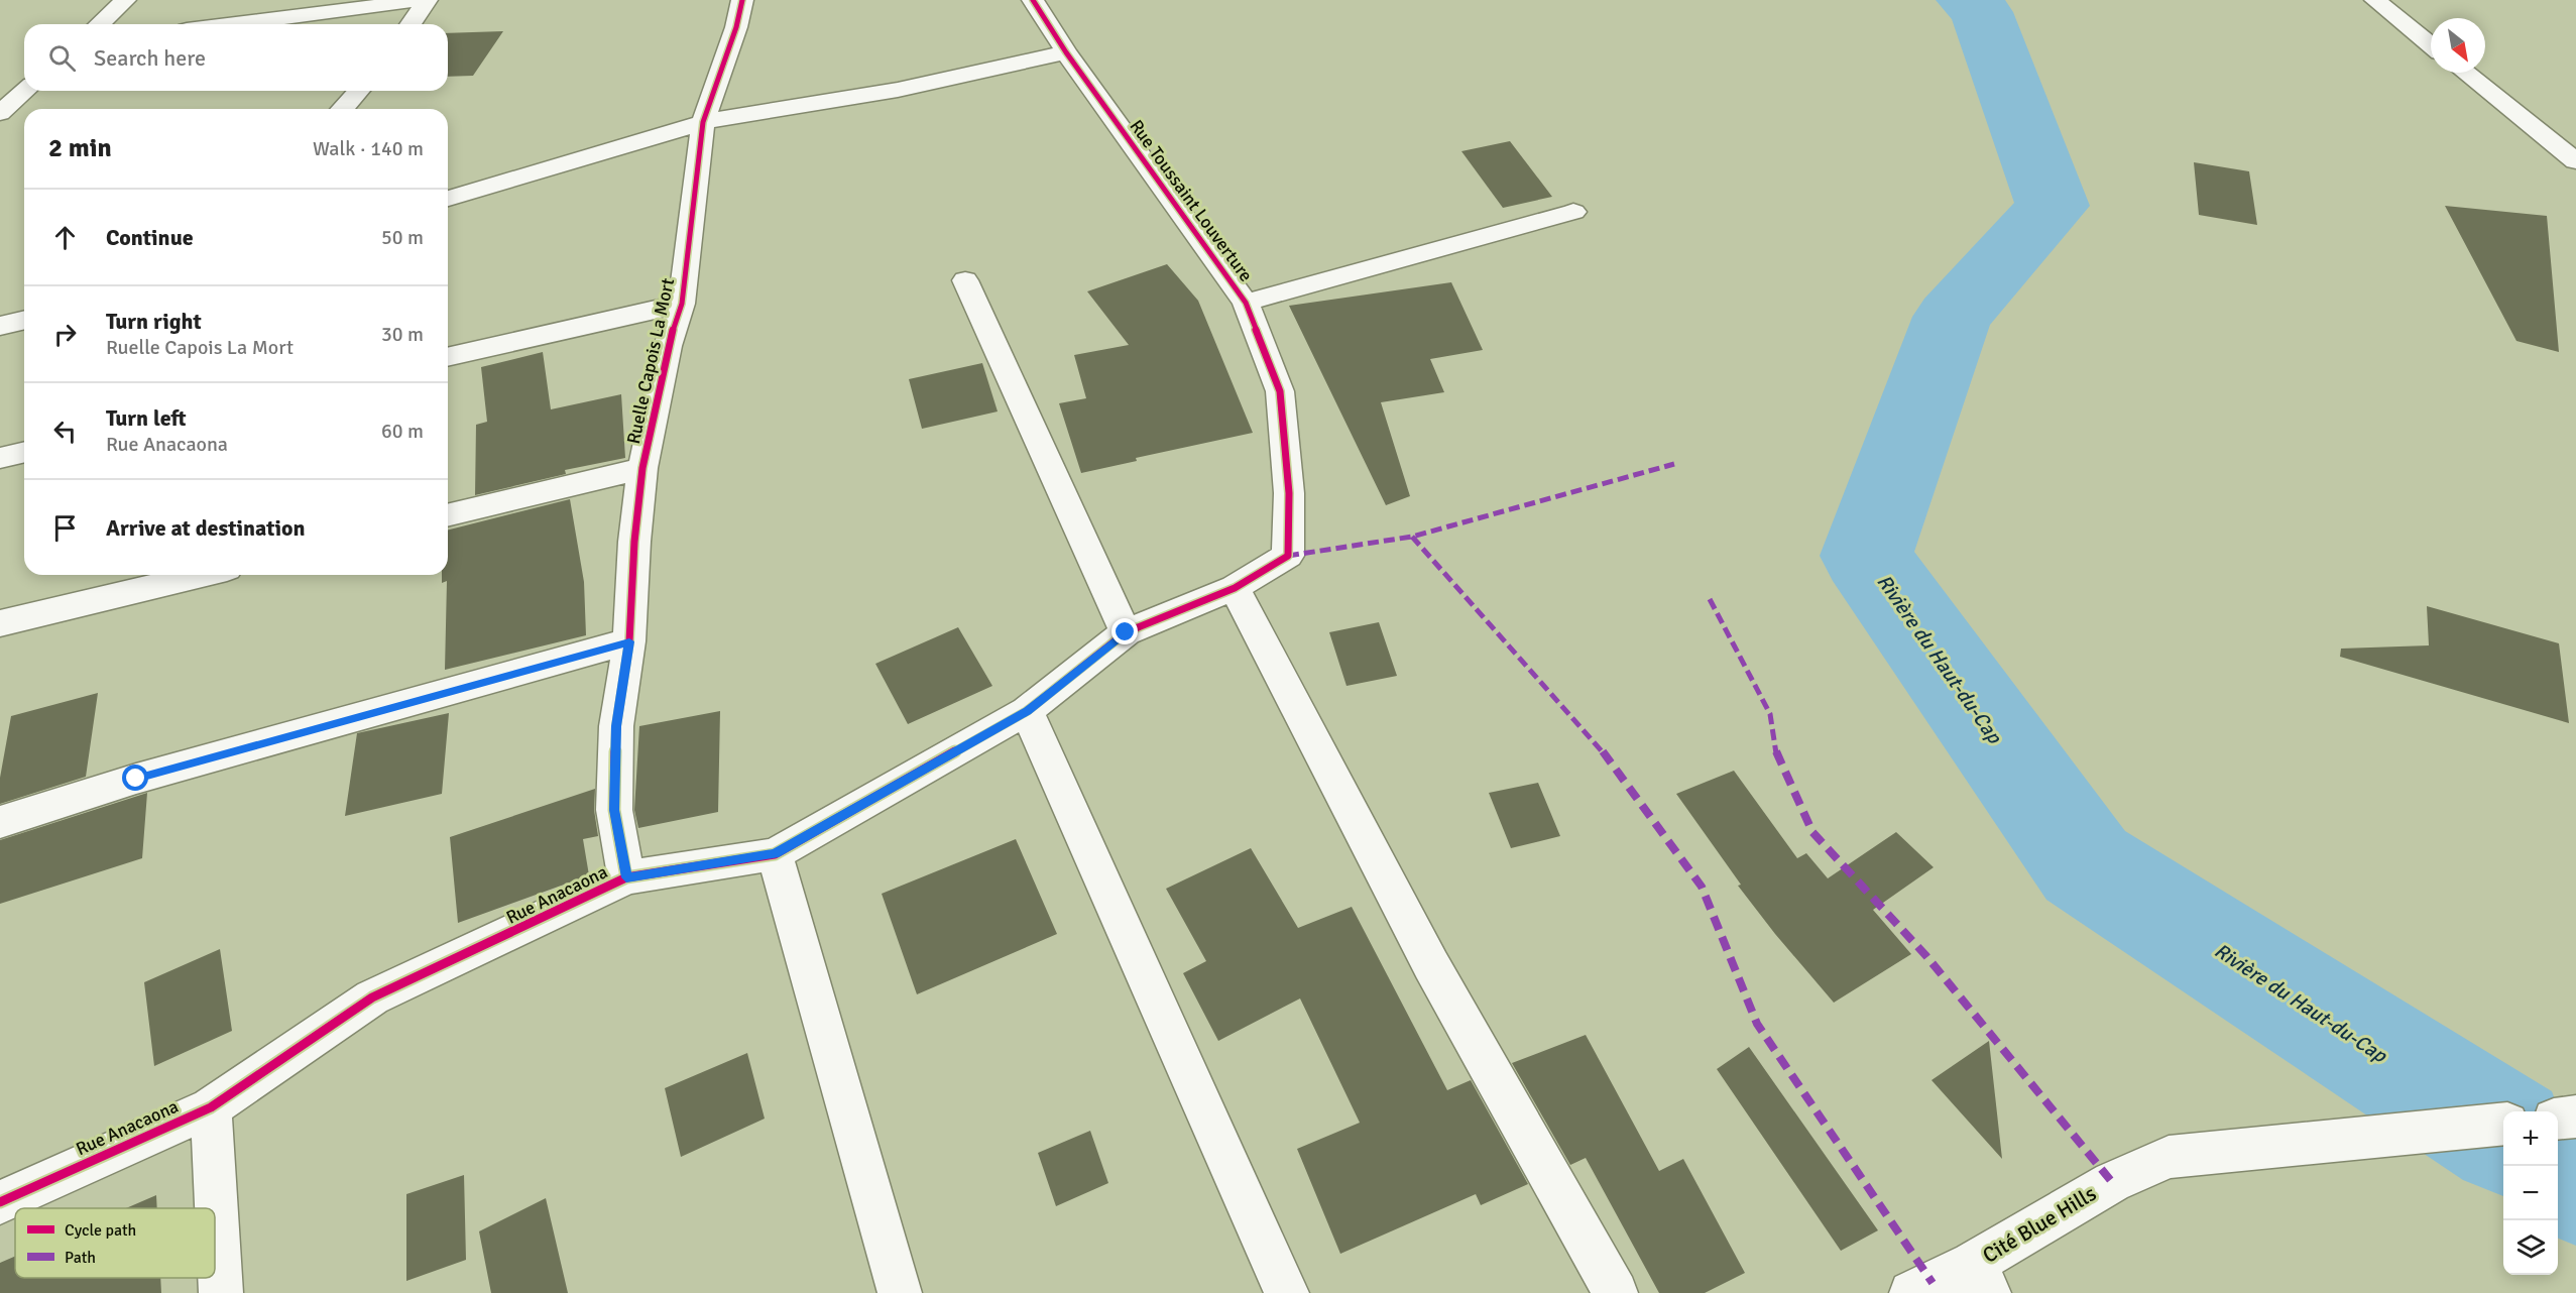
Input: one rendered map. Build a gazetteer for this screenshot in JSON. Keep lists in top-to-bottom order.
{
  "streets": {
    "street": [
      "Rue Toussaint Louverture",
      "Ruelle Capois La Mort",
      "Rue Anacaona",
      "Cité Blue Hills"
    ]
  },
  "crossings": [
    ["Rue Toussaint Louverture", "Rue Anacaona"],
    ["Ruelle Capois La Mort", "Rue Anacaona"]
  ],
  "water": ["Rivière du Haut-du-Cap"],
  "legend": ["Cycle path", "Path"],
  "north": "bottom right",
  "page": {
    "search": "Search here",
    "heading": ["2 min", "Walk · 140 m"],
    "list": [
      ["Continue", "50 m"],
      ["Turn right", "Ruelle Capois La Mort", "30 m"],
      ["Turn left", "Rue Anacaona", "60 m"],
      "Arrive at destination"
    ],
    "map_buttons": ["+", "−"]
  }
}
